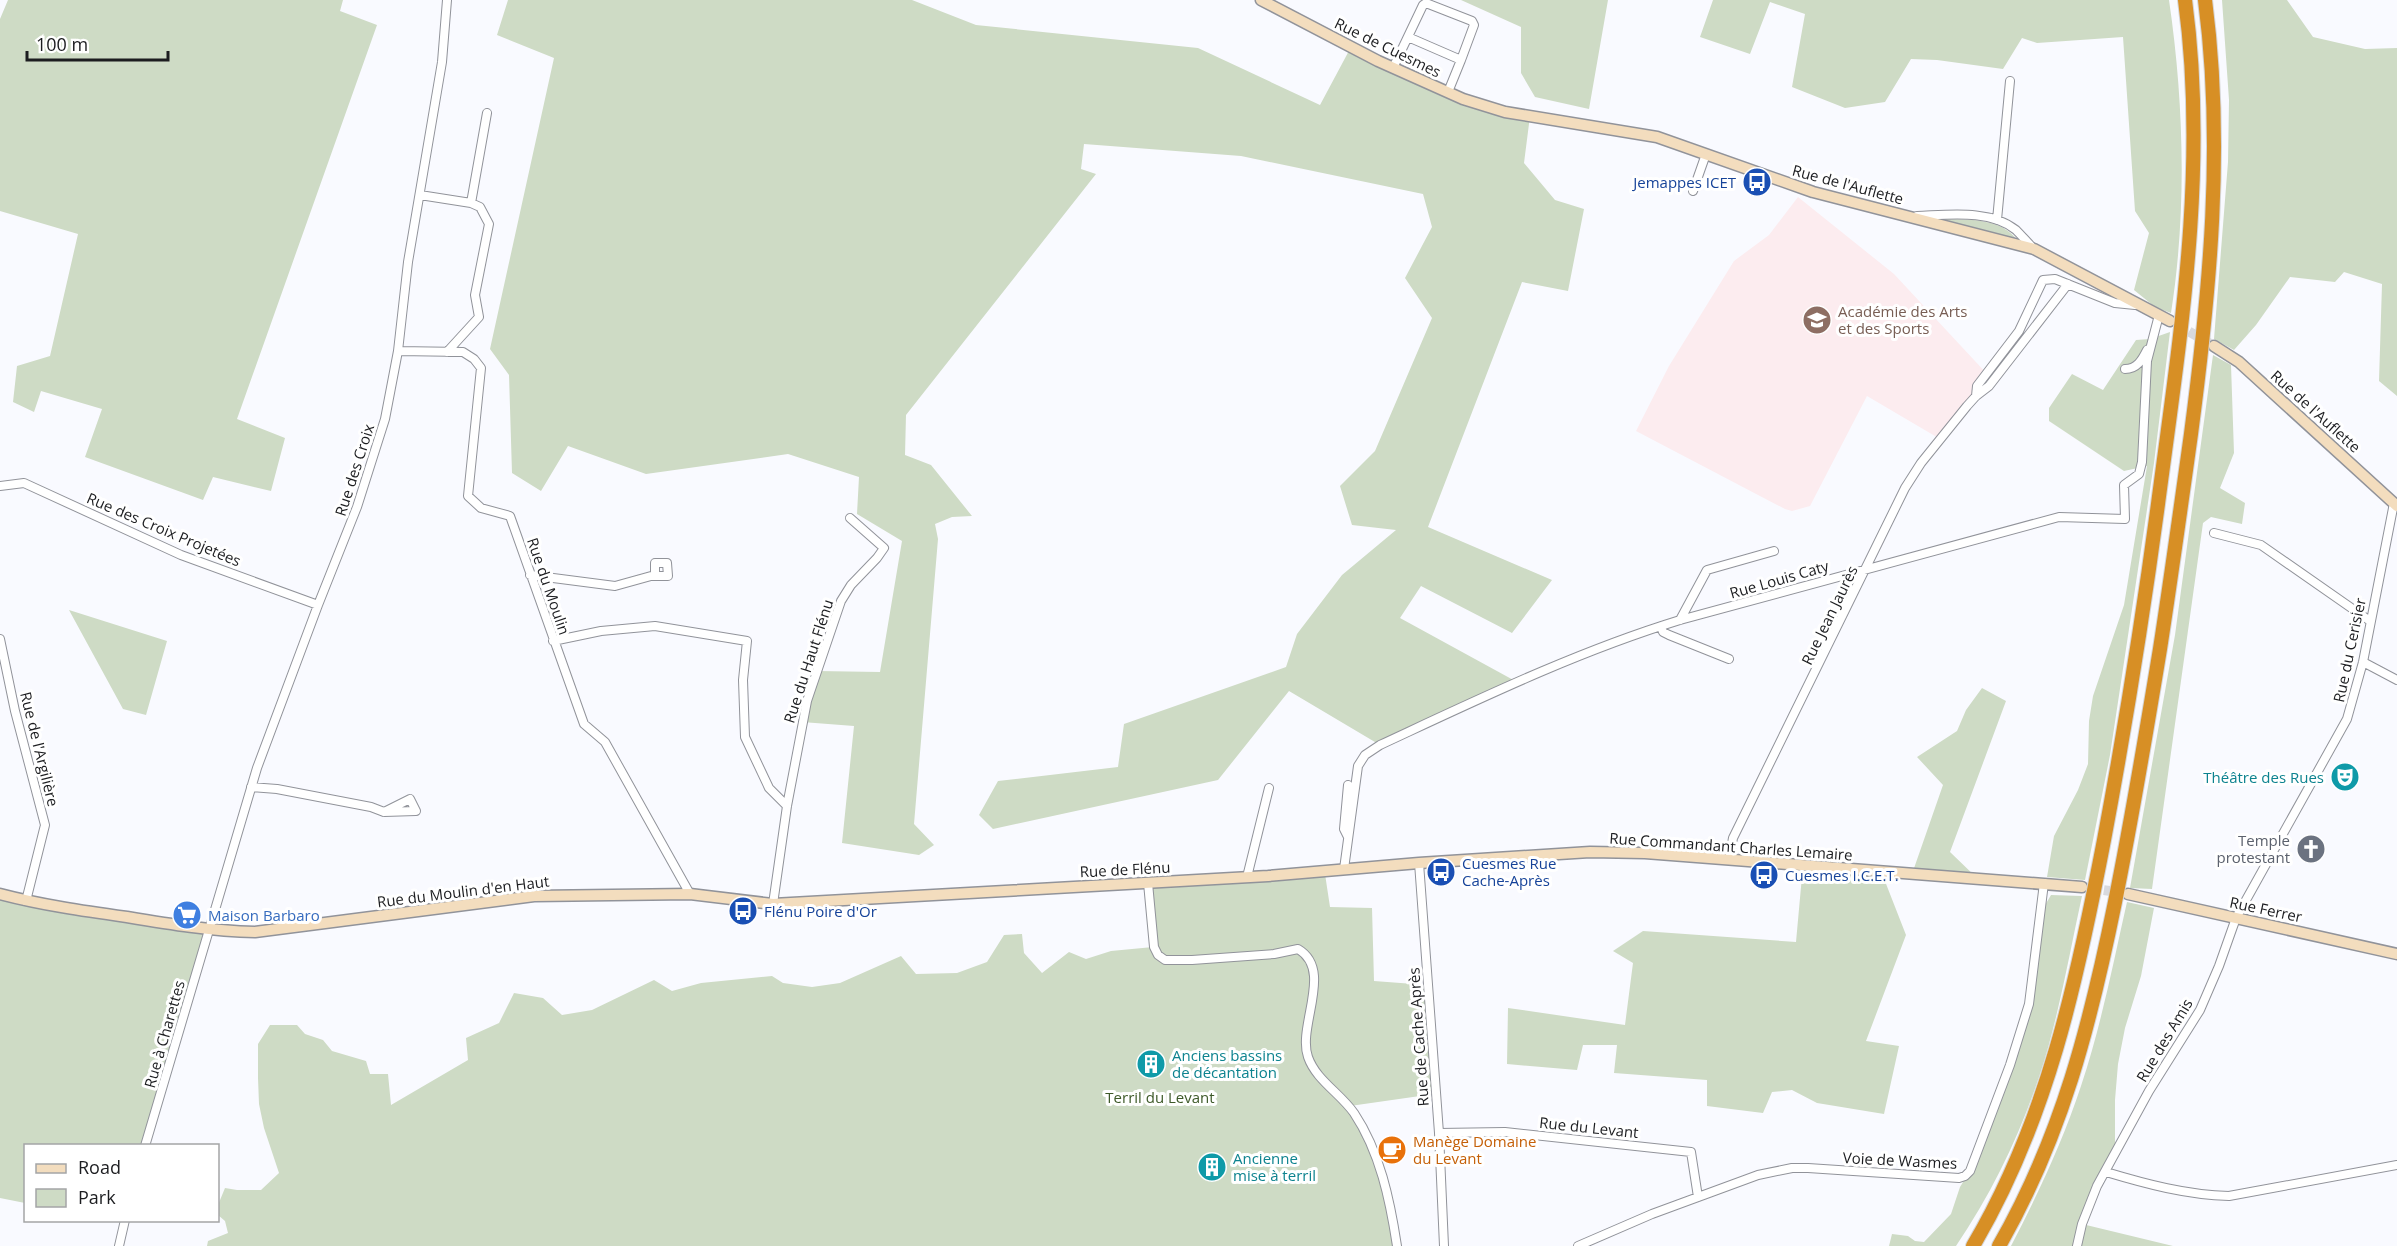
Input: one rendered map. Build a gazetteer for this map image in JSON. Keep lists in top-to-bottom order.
{
  "streets": {
    "street": [
      "Rue de Cuesmes",
      "Rue de l'Auflette",
      "Rue des Croix",
      "Rue des Croix Projetées",
      "Rue Louis Caty",
      "Rue du Moulin",
      "Rue Jean Jaurès",
      "Rue du Cerisier",
      "Rue du Haut Flénu",
      "Rue de l'Argilière",
      "Rue Commandant Charles Lemaire",
      "Rue de Flénu",
      "Rue du Moulin d'en Haut",
      "Rue Ferrer",
      "Rue à Charettes",
      "Rue de Cache Après",
      "Rue des Amis",
      "Rue du Levant",
      "Voie de Wasmes"
    ]
  },
  "crossings": [
    ["Rue de Cuesmes", "Rue de l'Auflette"],
    ["Rue de l'Auflette", "Rue Louis Caty"],
    ["Rue de l'Auflette", "Rue Jean Jaurès"],
    ["Rue de l'Auflette", "Rue du Cerisier"],
    ["Rue des Croix", "Rue des Croix Projetées"],
    ["Rue des Croix", "Rue du Moulin"],
    ["Rue des Croix", "Rue du Moulin d'en Haut"],
    ["Rue des Croix", "Rue à Charettes"],
    ["Rue Louis Caty", "Rue Jean Jaurès"],
    ["Rue Louis Caty", "Rue Commandant Charles Lemaire"],
    ["Rue Louis Caty", "Rue de Flénu"],
    ["Rue du Moulin", "Rue du Moulin d'en Haut"],
    ["Rue Jean Jaurès", "Rue Commandant Charles Lemaire"],
    ["Rue du Cerisier", "Rue Ferrer"],
    ["Rue du Cerisier", "Rue des Amis"],
    ["Rue du Haut Flénu", "Rue du Moulin d'en Haut"],
    ["Rue de l'Argilière", "Rue du Moulin d'en Haut"],
    ["Rue Commandant Charles Lemaire", "Rue de Flénu"],
    ["Rue Commandant Charles Lemaire", "Rue de Cache Après"],
    ["Rue Commandant Charles Lemaire", "Voie de Wasmes"],
    ["Rue de Flénu", "Rue du Moulin d'en Haut"],
    ["Rue du Moulin d'en Haut", "Rue à Charettes"],
    ["Rue Ferrer", "Rue des Amis"],
    ["Rue de Cache Après", "Rue du Levant"],
    ["Rue du Levant", "Voie de Wasmes"]
  ],
  "parks": ["Terril du Levant"],
  "places": {
    "bus stop": [
      "Jemappes ICET",
      "Cuesmes Rue Cache-Après",
      "Cuesmes I.C.E.T.",
      "Flénu Poire d'Or"
    ],
    "school or university": ["Académie des Arts et des Sports"],
    "theatre": ["Théâtre des Rues"],
    "church": ["Temple protestant"],
    "supermarket": ["Maison Barbaro"],
    "building": ["Anciens bassins de décantation", "Ancienne mise à terril"],
    "cafe": ["Manège Domaine du Levant"]
  },
  "legend": ["Road", "Park"],
  "scale_bar": "100 m"
}
